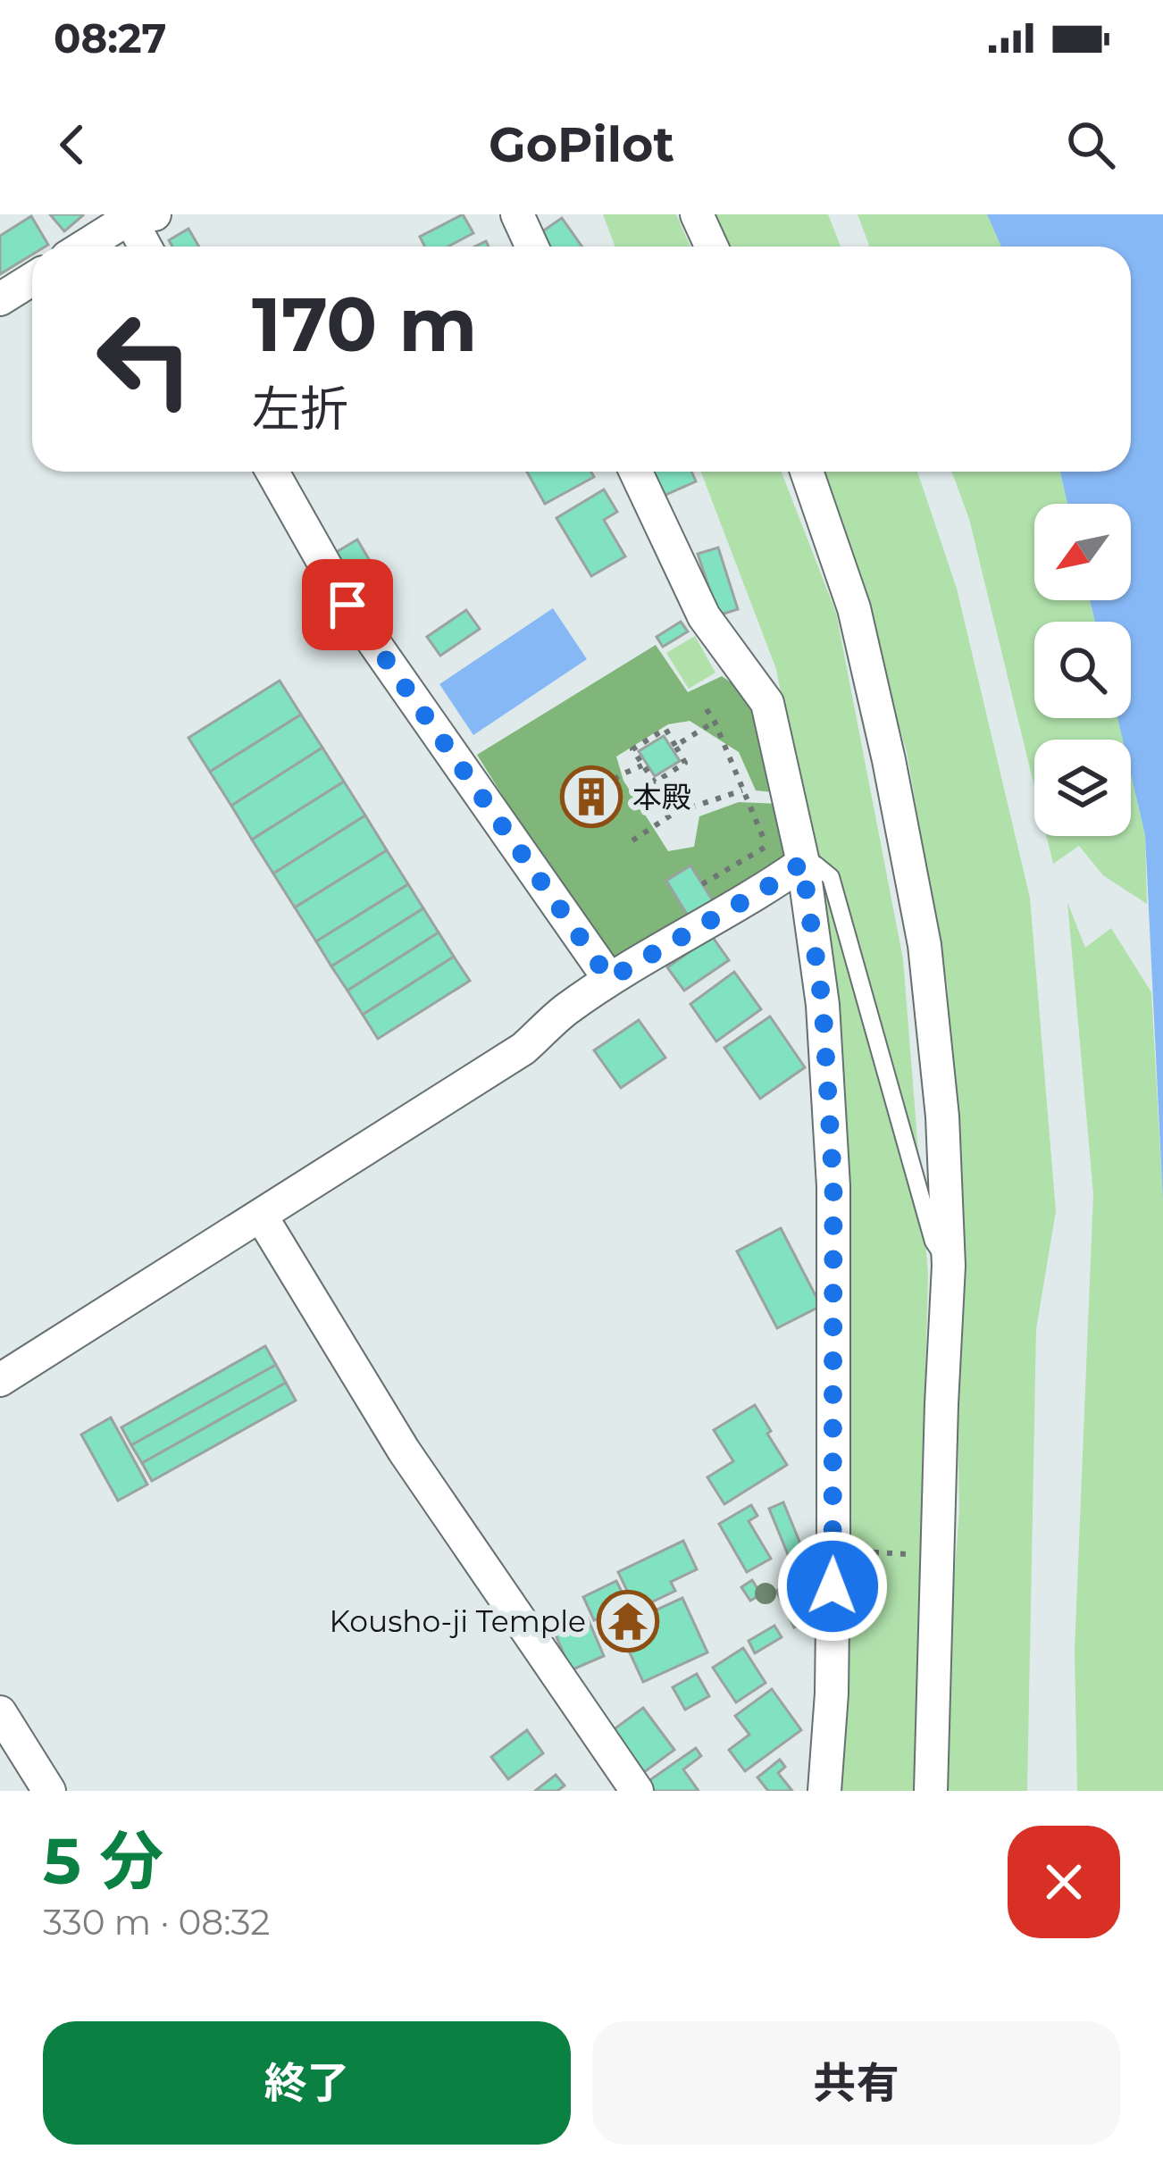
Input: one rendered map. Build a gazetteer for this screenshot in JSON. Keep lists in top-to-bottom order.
{
  "places": {
    "building": ["本殿"],
    "temple": ["Kousho-ji Temple"]
  },
  "north": "bottom left",
  "page": {
    "status": "08:27",
    "header": "GoPilot",
    "turn": ["170 m", "左折"],
    "heading": ["5 分", "330 m · 08:32"],
    "buttons": ["終了", "共有"]
  }
}
